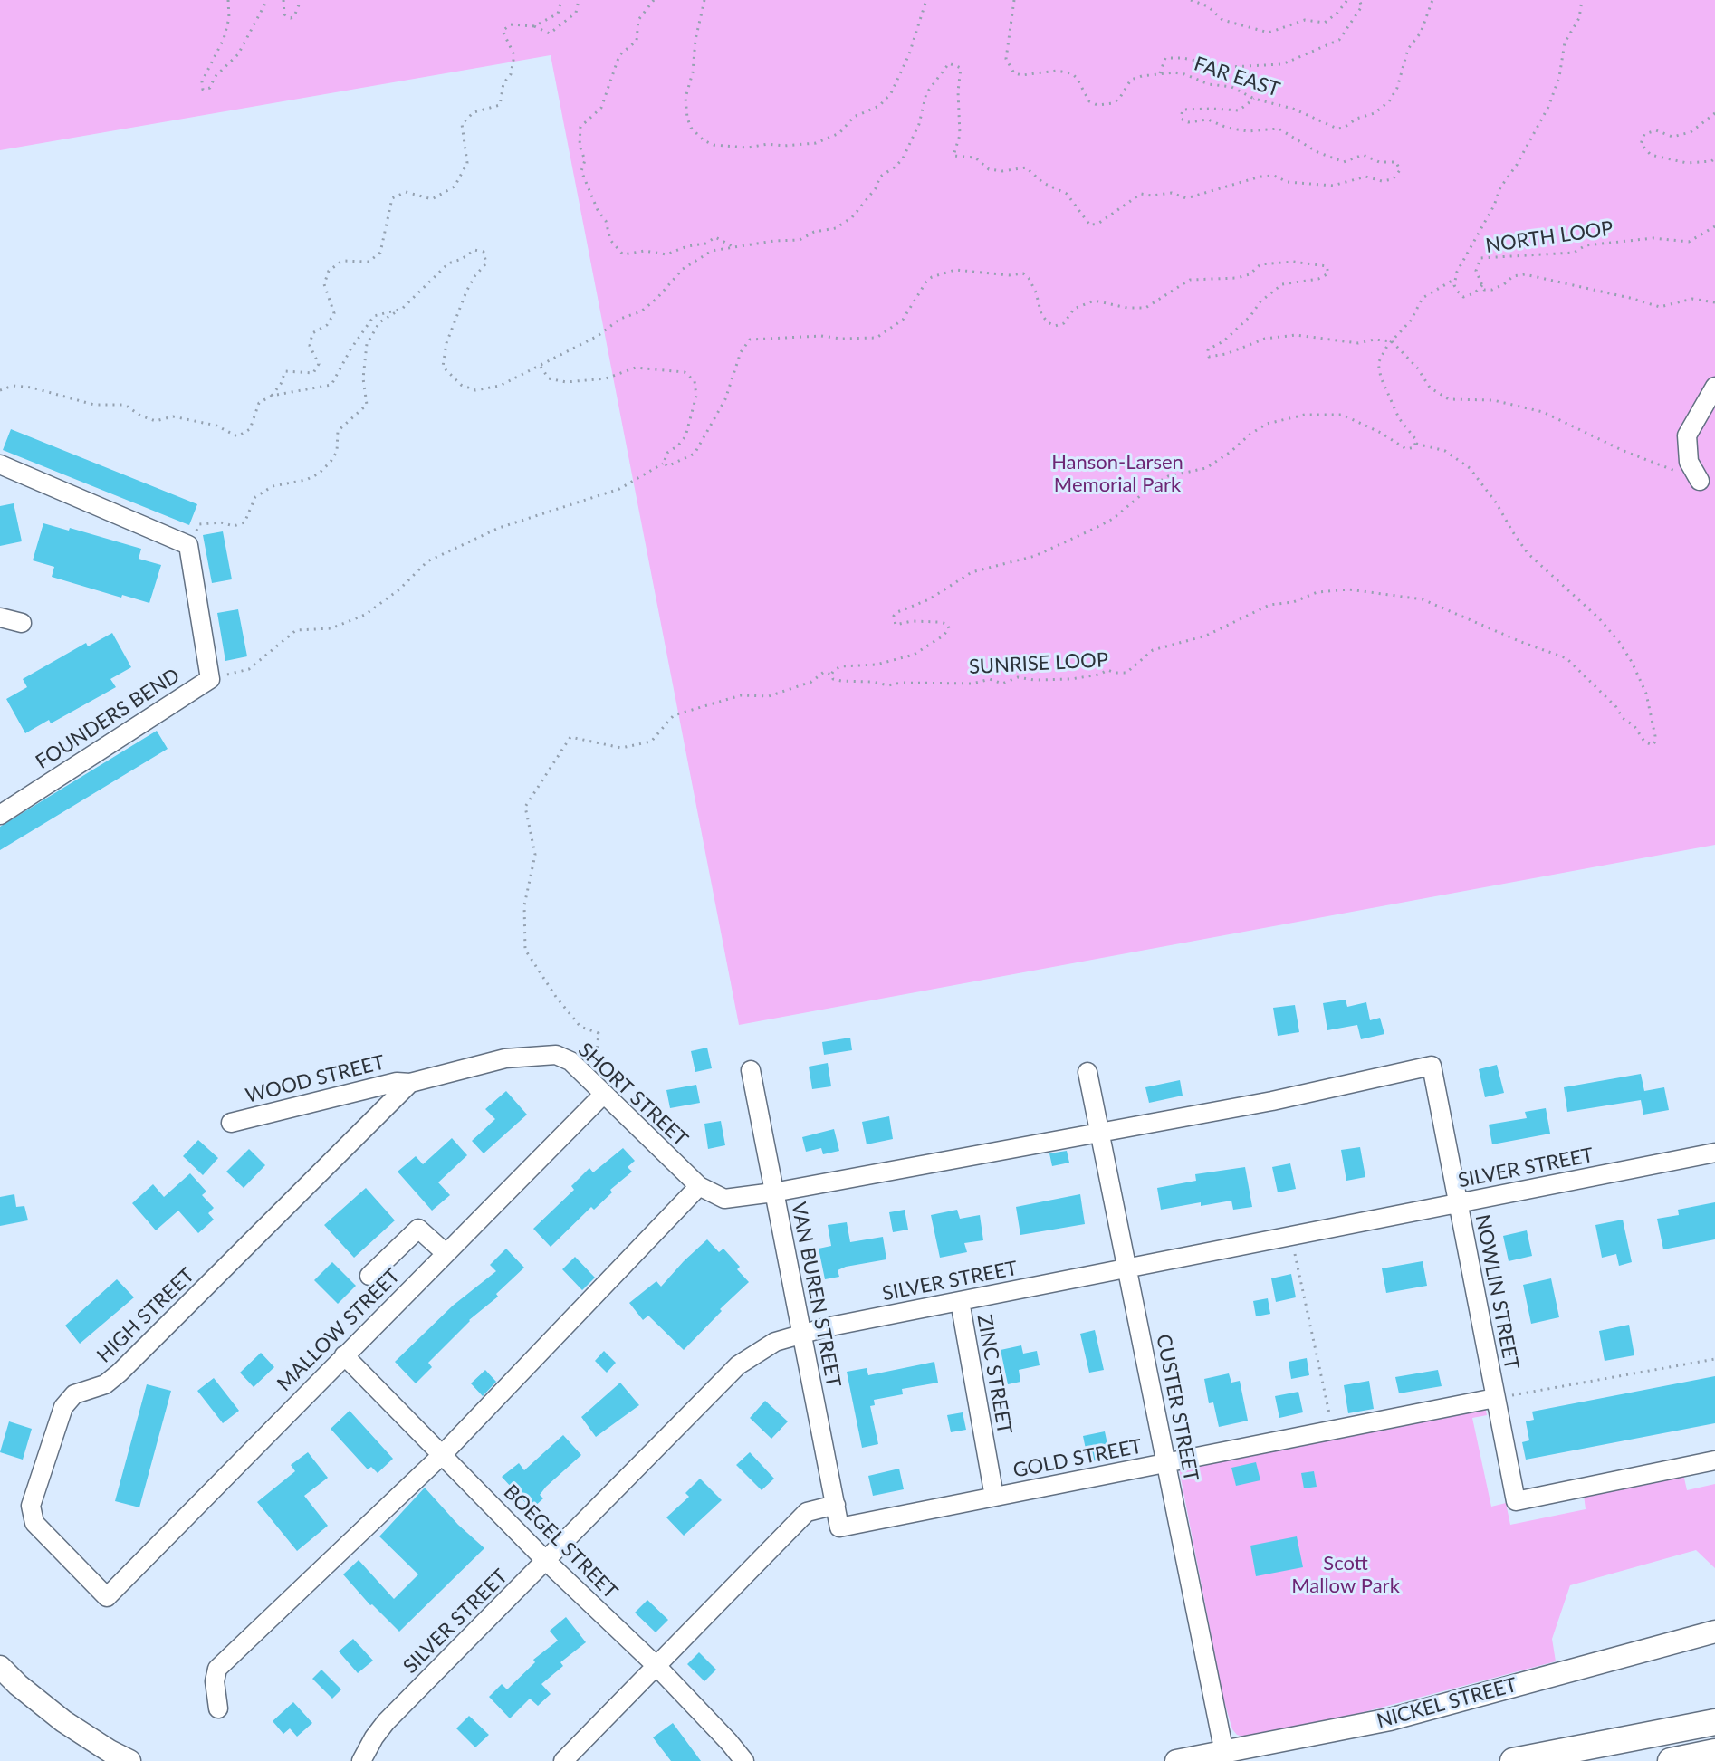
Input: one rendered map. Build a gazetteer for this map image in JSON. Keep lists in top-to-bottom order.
{
  "streets": {
    "main road": ["NICKEL STREET"],
    "street": [
      "FOUNDERS BEND",
      "WOOD STREET",
      "SHORT STREET",
      "SILVER STREET",
      "NOWLIN STREET",
      "VAN BUREN STREET",
      "HIGH STREET",
      "MALLOW STREET",
      "ZINC STREET",
      "CUSTER STREET",
      "GOLD STREET",
      "BOEGEL STREET"
    ],
    "path": ["FAR EAST", "NORTH LOOP", "SUNRISE LOOP"]
  },
  "crossings": [
    ["WOOD STREET", "SHORT STREET"],
    ["WOOD STREET", "HIGH STREET"],
    ["SHORT STREET", "NOWLIN STREET"],
    ["SHORT STREET", "VAN BUREN STREET"],
    ["SHORT STREET", "HIGH STREET"],
    ["SHORT STREET", "MALLOW STREET"],
    ["SHORT STREET", "CUSTER STREET"],
    ["SILVER STREET", "NOWLIN STREET"],
    ["SILVER STREET", "VAN BUREN STREET"],
    ["SILVER STREET", "ZINC STREET"],
    ["SILVER STREET", "CUSTER STREET"],
    ["SILVER STREET", "BOEGEL STREET"],
    ["NOWLIN STREET", "GOLD STREET"],
    ["VAN BUREN STREET", "GOLD STREET"],
    ["HIGH STREET", "MALLOW STREET"],
    ["MALLOW STREET", "BOEGEL STREET"],
    ["ZINC STREET", "GOLD STREET"],
    ["CUSTER STREET", "GOLD STREET"],
    ["CUSTER STREET", "NICKEL STREET"]
  ],
  "parks": ["Hanson-Larsen Memorial Park", "Scott Mallow Park"]
}
